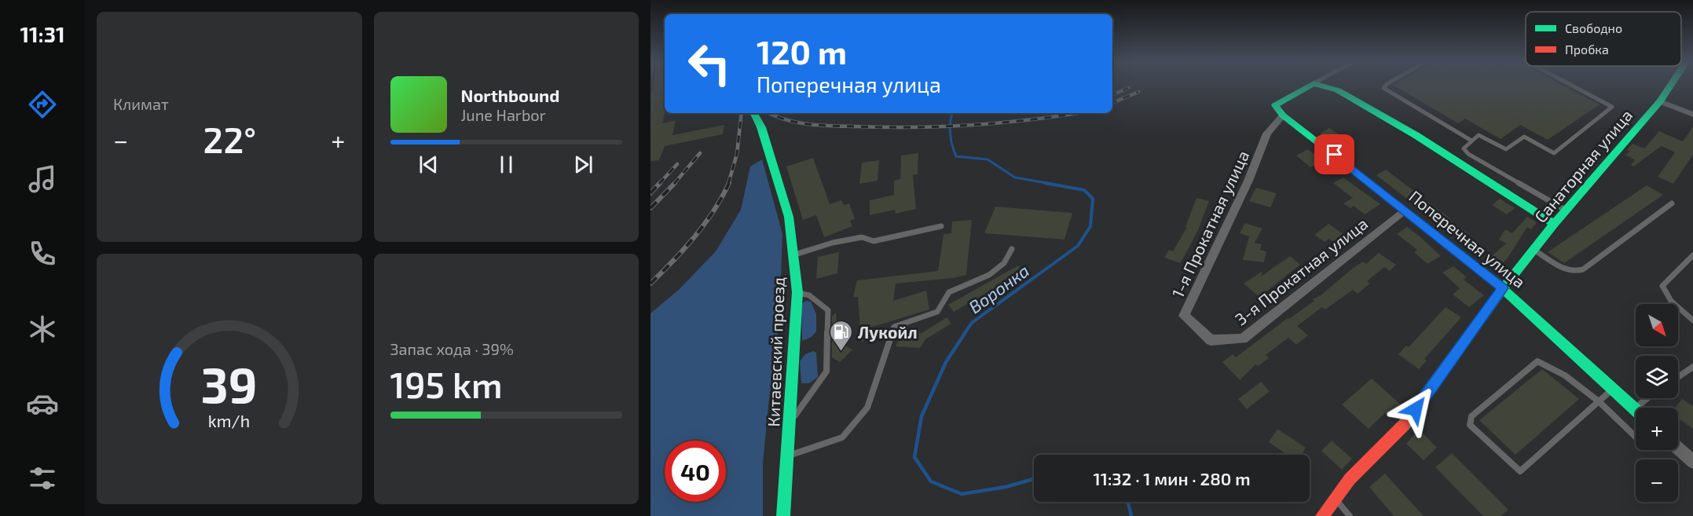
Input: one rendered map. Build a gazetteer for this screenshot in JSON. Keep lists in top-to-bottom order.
{
  "streets": {
    "street": [
      "Санаторная улица",
      "1-я Прокатная улица",
      "Поперечная улица",
      "3-я Прокатная улица",
      "Китаевский проезд"
    ]
  },
  "crossings": [
    ["Санаторная улица", "Поперечная улица"],
    ["1-я Прокатная улица", "Поперечная улица"],
    ["1-я Прокатная улица", "3-я Прокатная улица"],
    ["Поперечная улица", "3-я Прокатная улица"]
  ],
  "water": ["Воронка"],
  "places": {
    "fuel station": ["Лукойл"]
  },
  "legend": ["Свободно", "Пробка"],
  "north": "bottom right",
  "page": {
    "tabs": "11:31",
    "tile": [
      "Климат",
      ["Запас хода · 39%", "195 km"]
    ],
    "turn": ["120 m", "Поперечная улица"],
    "song": ["Northbound", "June Harbor"],
    "heat": ["−", "22°", "+"],
    "map_buttons": ["+", "−"],
    "limit": "40",
    "trip": "11:32 · 1 мин · 280 m",
    "gauge": ["39", "km/h"]
  }
}
